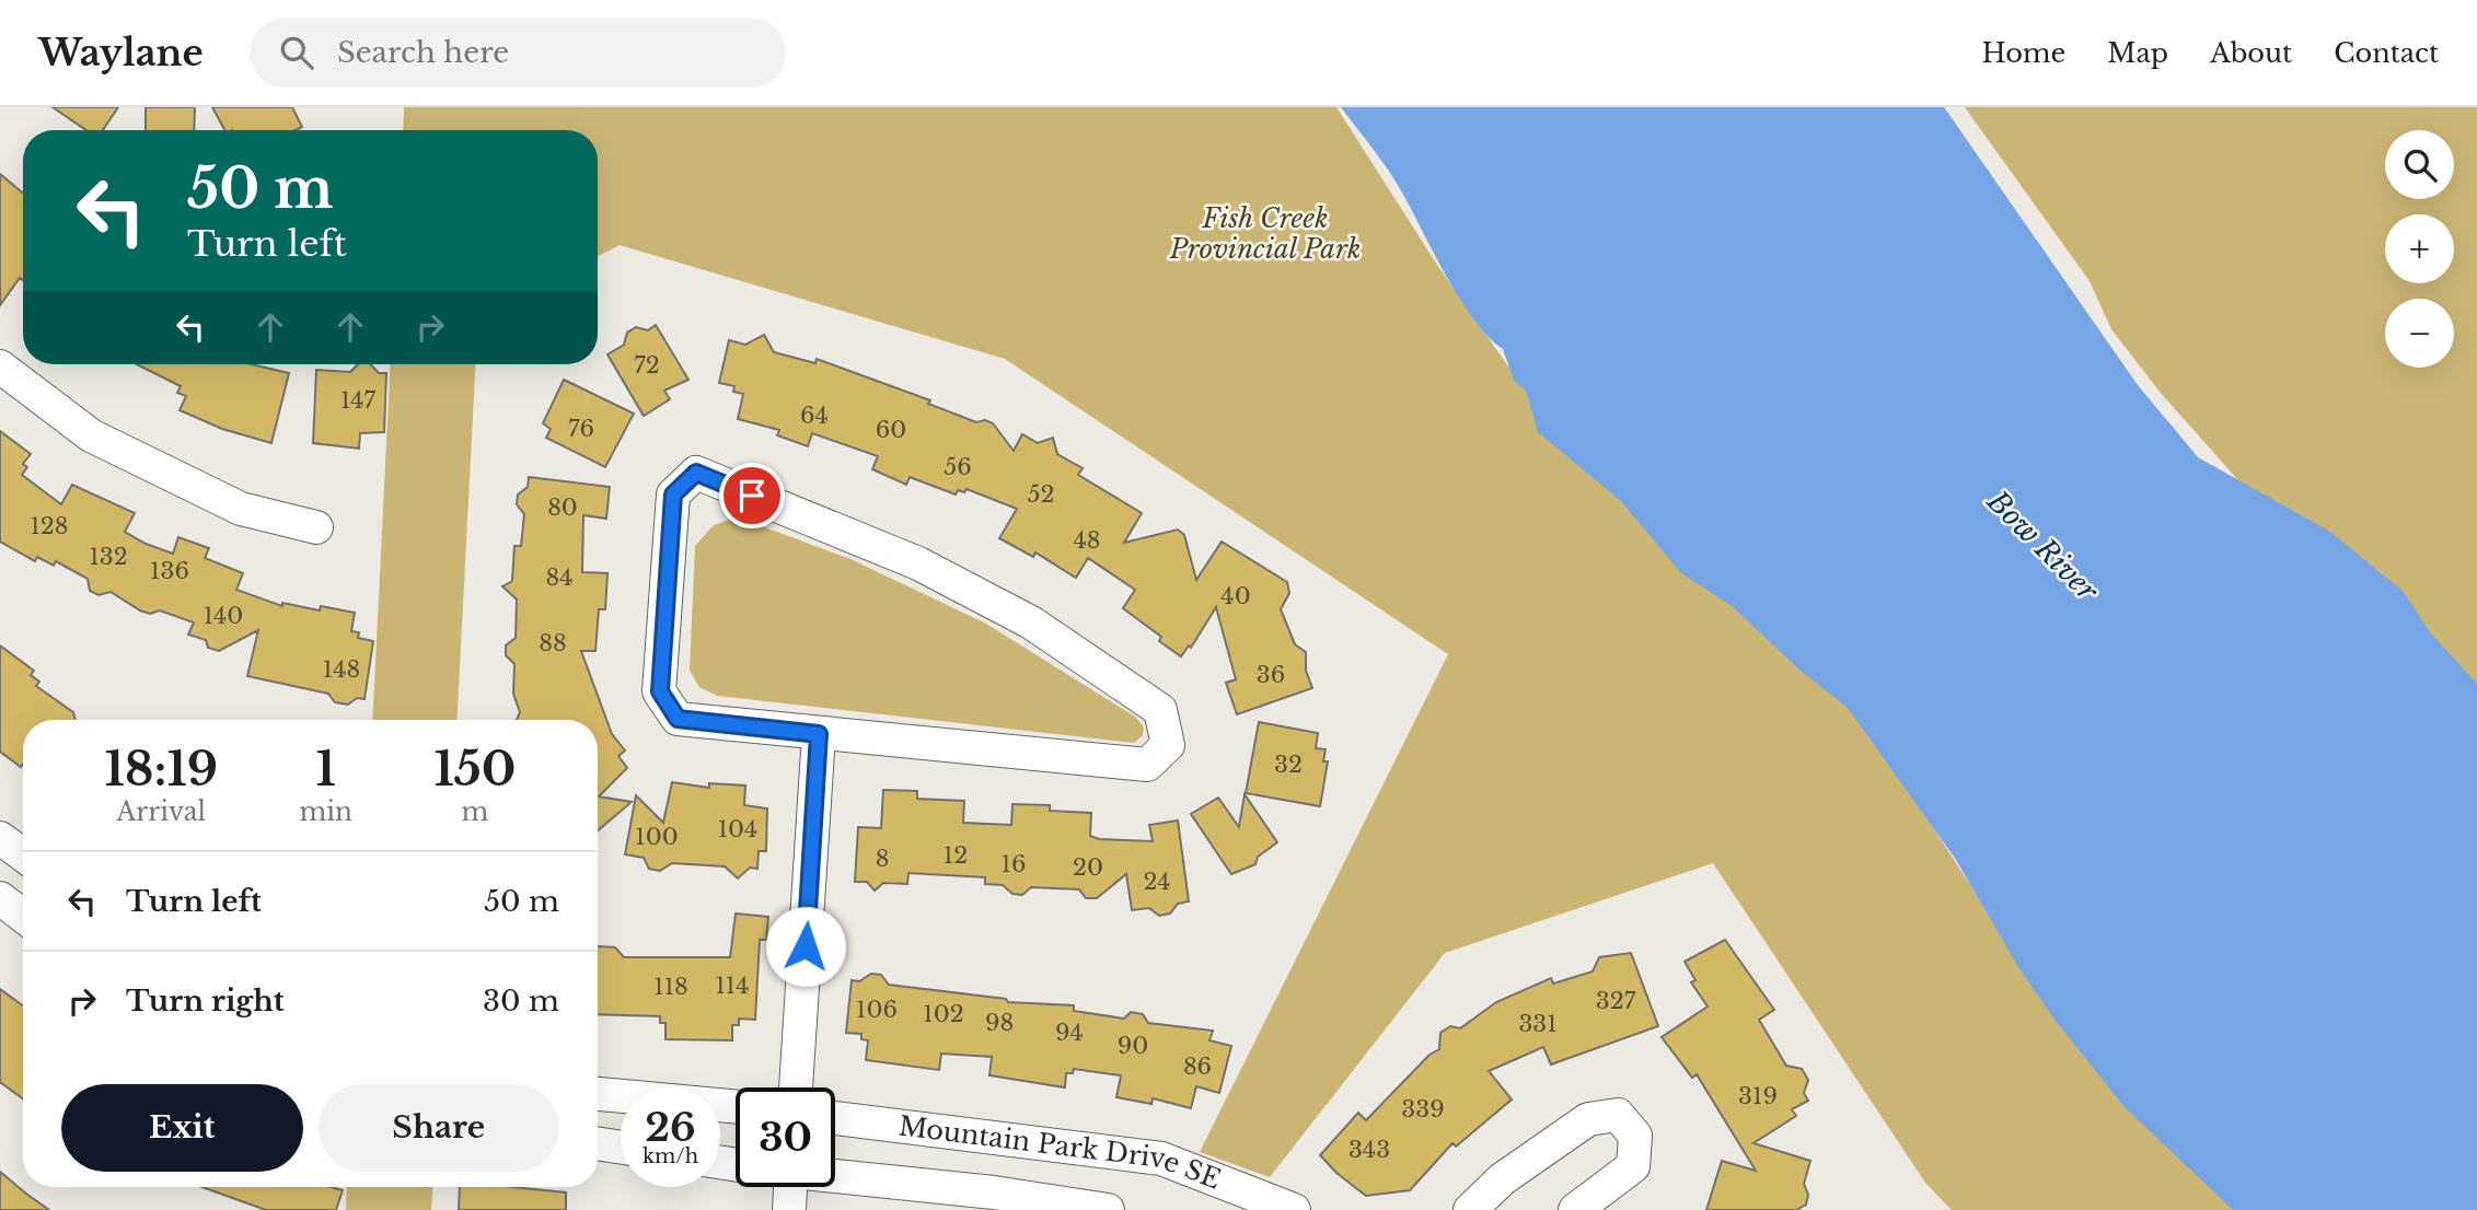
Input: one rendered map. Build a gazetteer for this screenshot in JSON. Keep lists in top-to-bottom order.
{
  "streets": {
    "street": ["Mountain Park Drive SE"]
  },
  "water": ["Bow River"],
  "parks": ["Fish Creek Provincial Park"],
  "house_numbers": [
    "72",
    "147",
    "64",
    "76",
    "60",
    "56",
    "52",
    "80",
    "128",
    "48",
    "132",
    "136",
    "84",
    "40",
    "140",
    "88",
    "148",
    "36",
    "32",
    "104",
    "100",
    "12",
    "8",
    "16",
    "20",
    "24",
    "114",
    "118",
    "327",
    "106",
    "102",
    "98",
    "331",
    "94",
    "90",
    "86",
    "319",
    "339",
    "343"
  ],
  "page": {
    "header": "Waylane",
    "search": "Search here",
    "nav": [
      "Home",
      "Map",
      "About",
      "Contact"
    ],
    "map_buttons": ["+", "−"],
    "turn": ["50 m", "Turn left"],
    "eta": [
      "18:19",
      "Arrival",
      "1",
      "min",
      "150",
      "m"
    ],
    "list": [
      {
        "name": "Turn left",
        "value": "50 m"
      },
      {
        "name": "Turn right",
        "value": "30 m"
      }
    ],
    "buttons": ["Exit", "Share"],
    "speed": "26 km/h",
    "limit": "30"
  }
}
